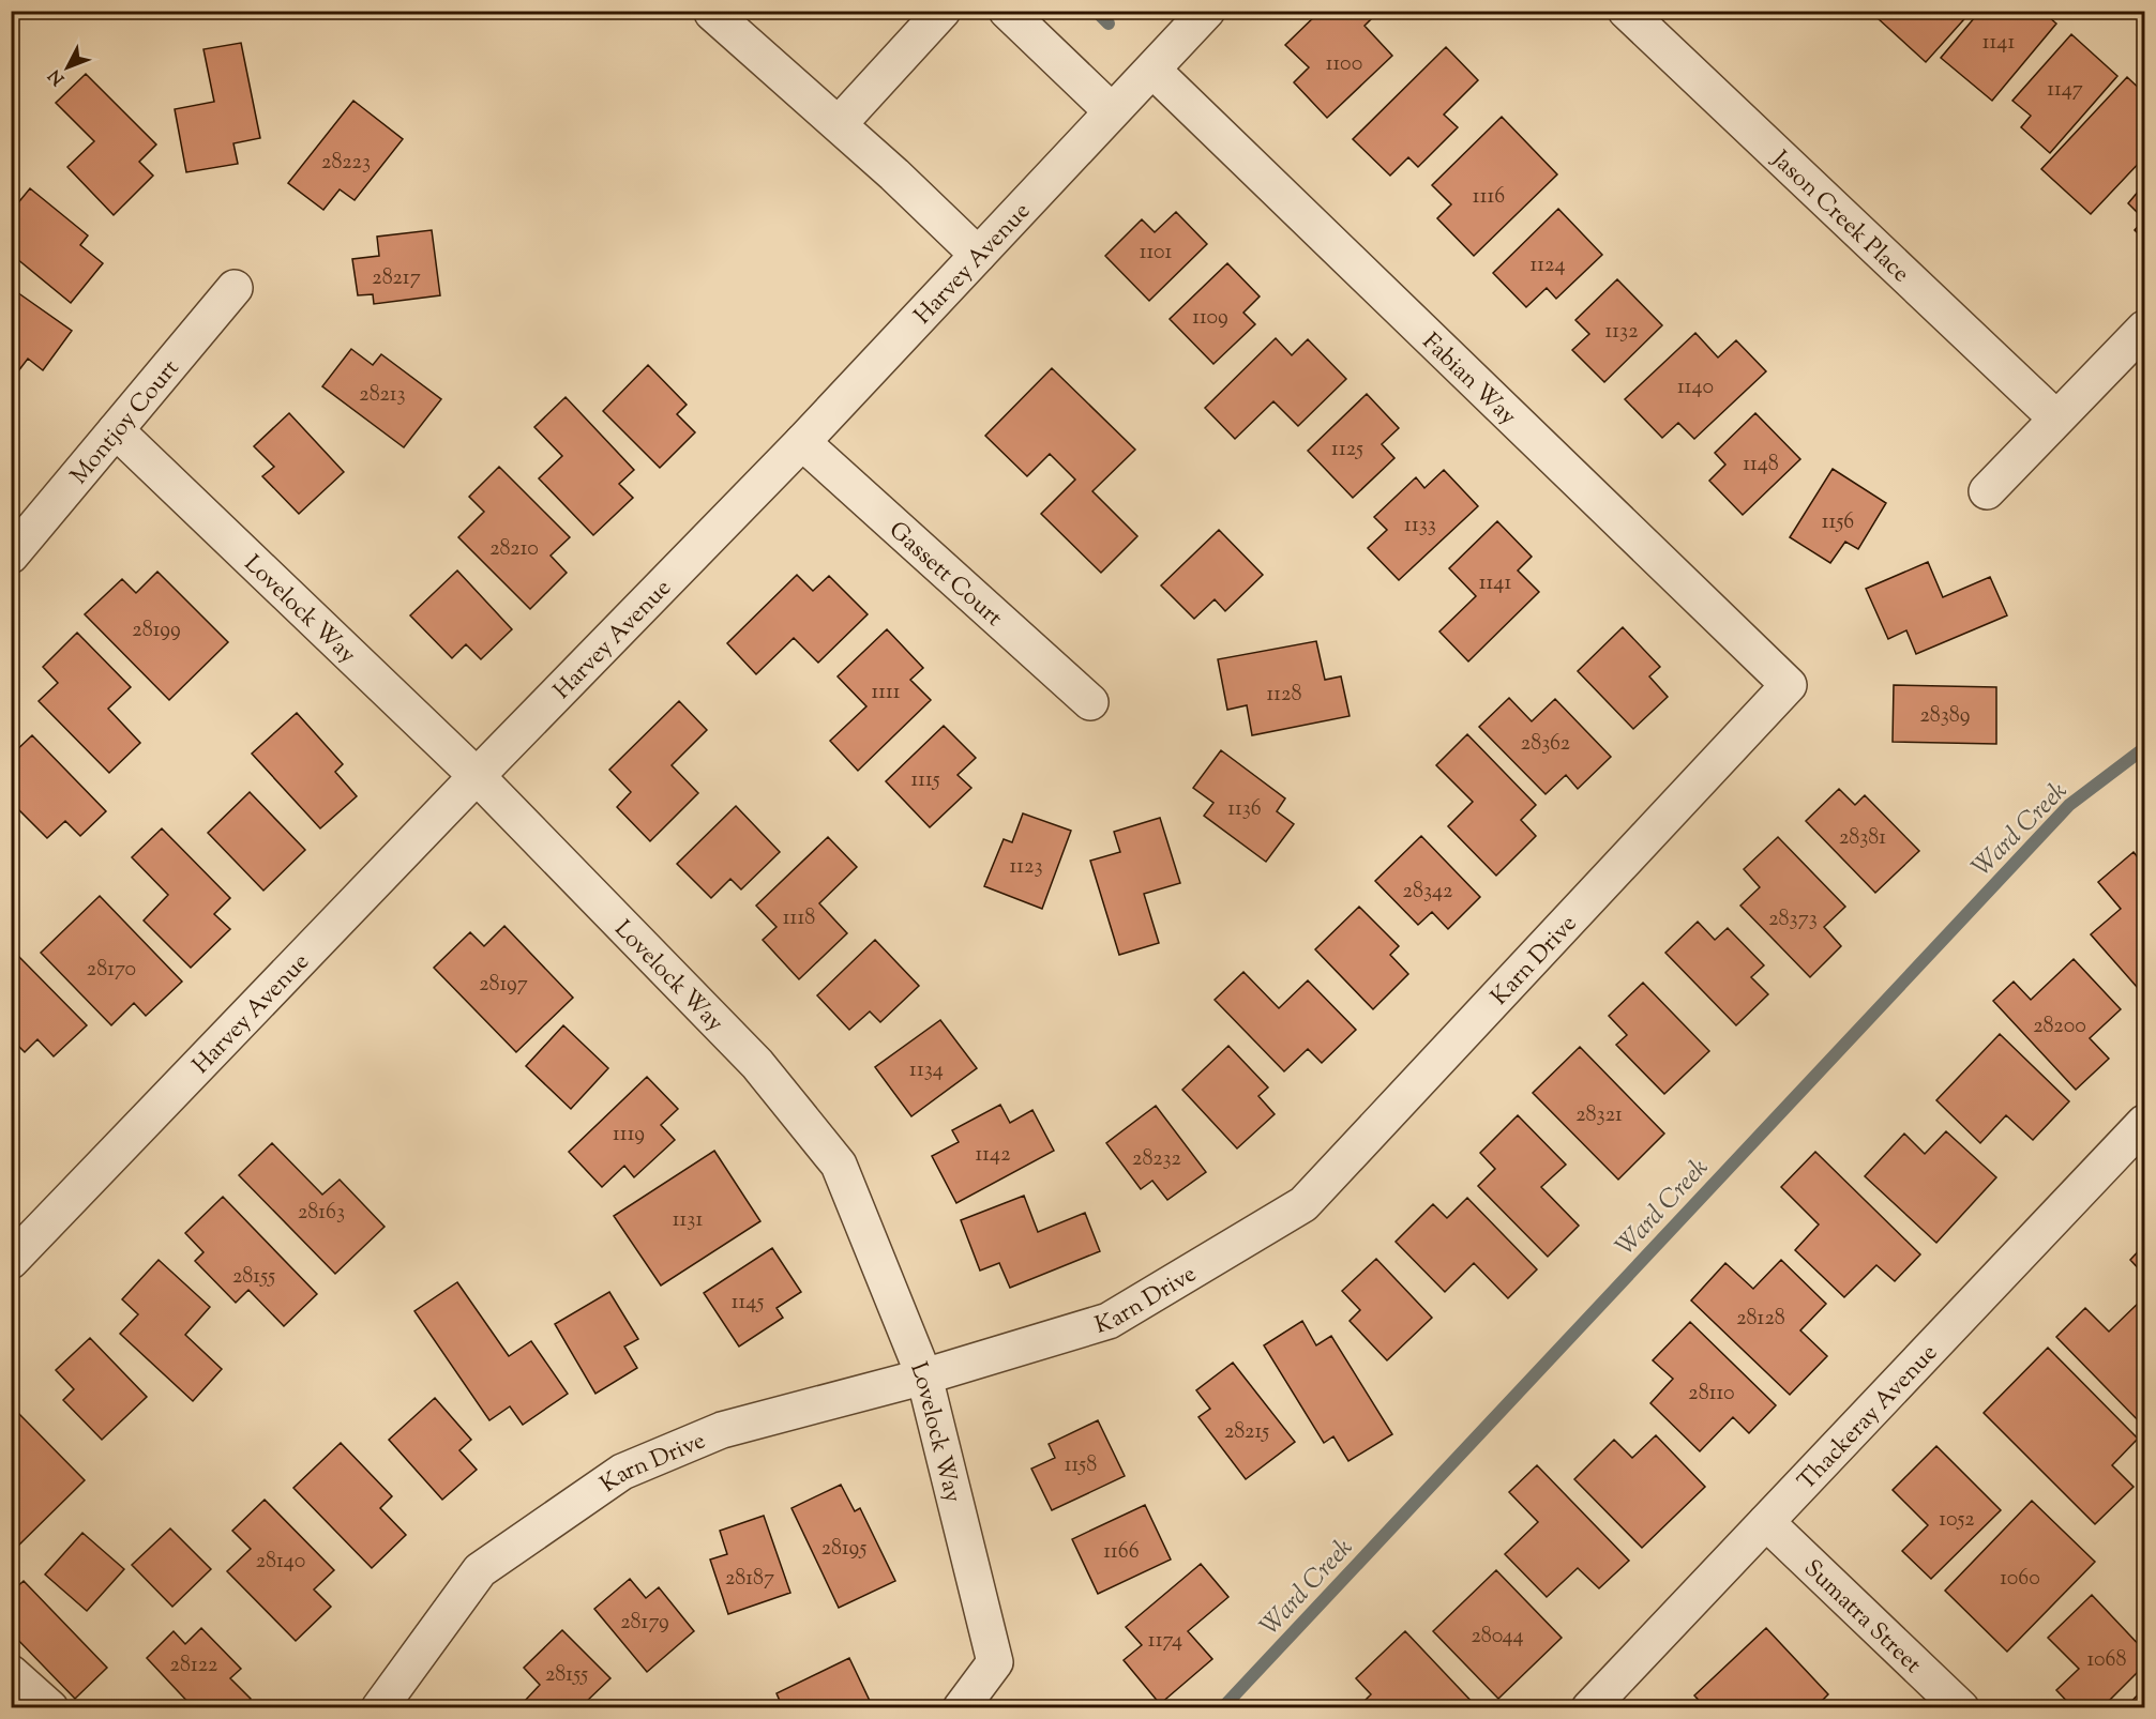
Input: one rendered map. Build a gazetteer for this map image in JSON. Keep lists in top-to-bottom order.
{
  "streets": {
    "street": [
      "Jason Creek Place",
      "Harvey Avenue",
      "Fabian Way",
      "Montjoy Court",
      "Gassett Court",
      "Lovelock Way",
      "Karn Drive",
      "Thackeray Avenue",
      "Sumatra Street"
    ]
  },
  "crossings": [
    ["Harvey Avenue", "Fabian Way"],
    ["Harvey Avenue", "Gassett Court"],
    ["Harvey Avenue", "Lovelock Way"],
    ["Fabian Way", "Karn Drive"],
    ["Montjoy Court", "Lovelock Way"],
    ["Lovelock Way", "Karn Drive"],
    ["Thackeray Avenue", "Sumatra Street"]
  ],
  "water": ["Ward Creek"],
  "house_numbers": [
    "1141",
    "1100",
    "1147",
    "28223",
    "1116",
    "1101",
    "1124",
    "28217",
    "1109",
    "1132",
    "1140",
    "28213",
    "1125",
    "1148",
    "1156",
    "1133",
    "28210",
    "1141",
    "28199",
    "1111",
    "1128",
    "28389",
    "28362",
    "1115",
    "1136",
    "28381",
    "1123",
    "28342",
    "1118",
    "28373",
    "28170",
    "28197",
    "28200",
    "1134",
    "28321",
    "1119",
    "1142",
    "28232",
    "28163",
    "1131",
    "28155",
    "1145",
    "28128",
    "28110",
    "28215",
    "1158",
    "1052",
    "28195",
    "1166",
    "28140",
    "28187",
    "1060",
    "28179",
    "28044",
    "1174",
    "1068",
    "28122",
    "28155"
  ],
  "north": "bottom left"
}
